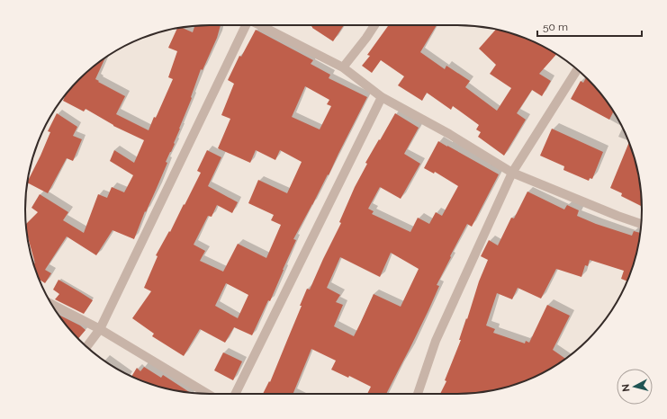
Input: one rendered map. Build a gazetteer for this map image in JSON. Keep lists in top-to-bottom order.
{
  "scale_bar": "50 m",
  "north": "left"
}
